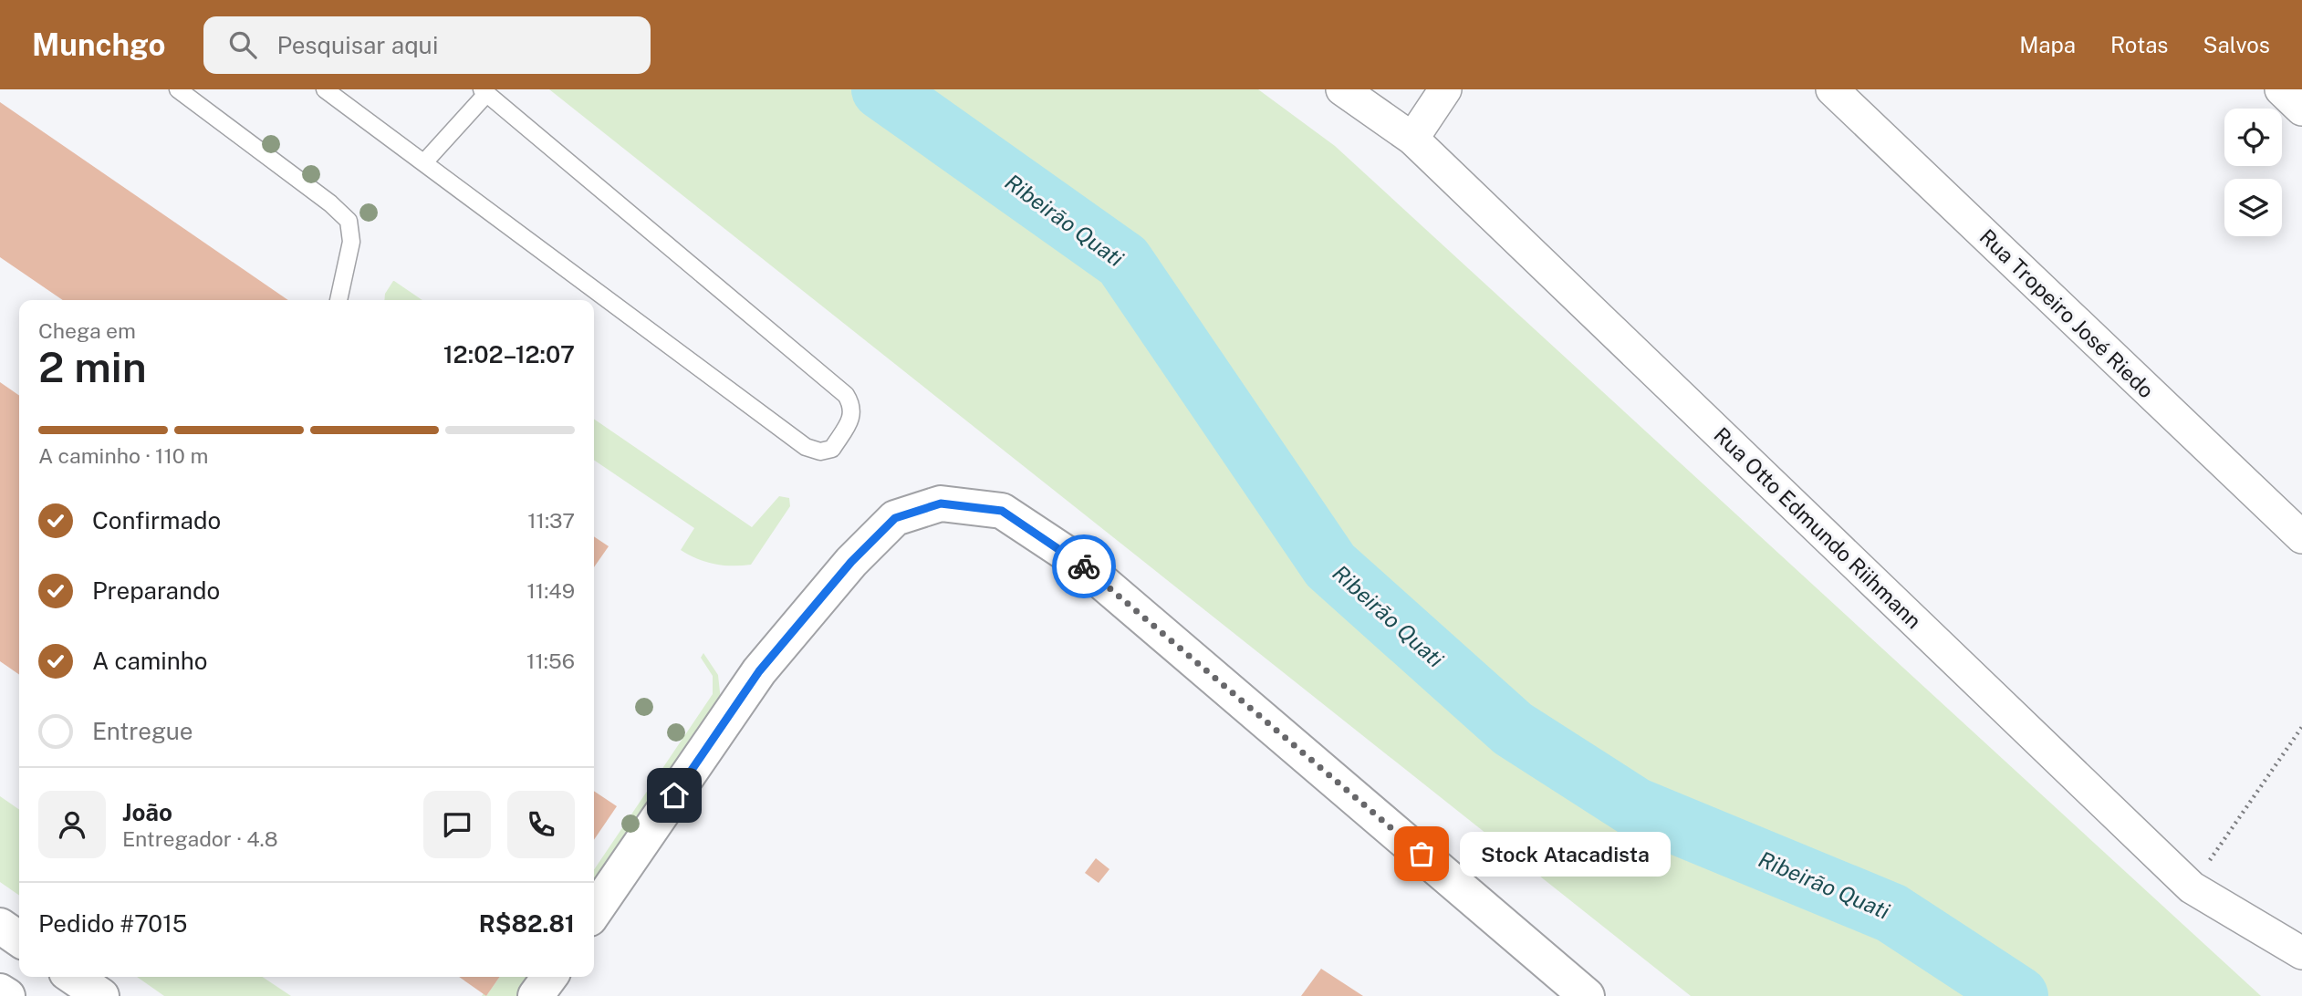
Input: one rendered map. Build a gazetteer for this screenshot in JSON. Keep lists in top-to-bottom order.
{
  "streets": {
    "street": ["Rua Tropeiro José Riedo", "Rua Otto Edmundo Riihmann"]
  },
  "water": ["Ribeirão Quati"],
  "places": ["Stock Atacadista"],
  "page": {
    "header": "Munchgo",
    "search": "Pesquisar aqui",
    "nav": ["Mapa", "Rotas", "Salvos"],
    "heading": ["2 min", "Chega em", "12:02–12:07"],
    "panel": [
      "João",
      "Entregador · 4.8",
      "Pedido #7015",
      "R$82.81"
    ],
    "bar": "A caminho · 110 m",
    "list": [
      ["Confirmado", "11:37"],
      ["Preparando", "11:49"],
      ["A caminho", "11:56"],
      "Entregue"
    ],
    "bubble": "Stock Atacadista"
  }
}
